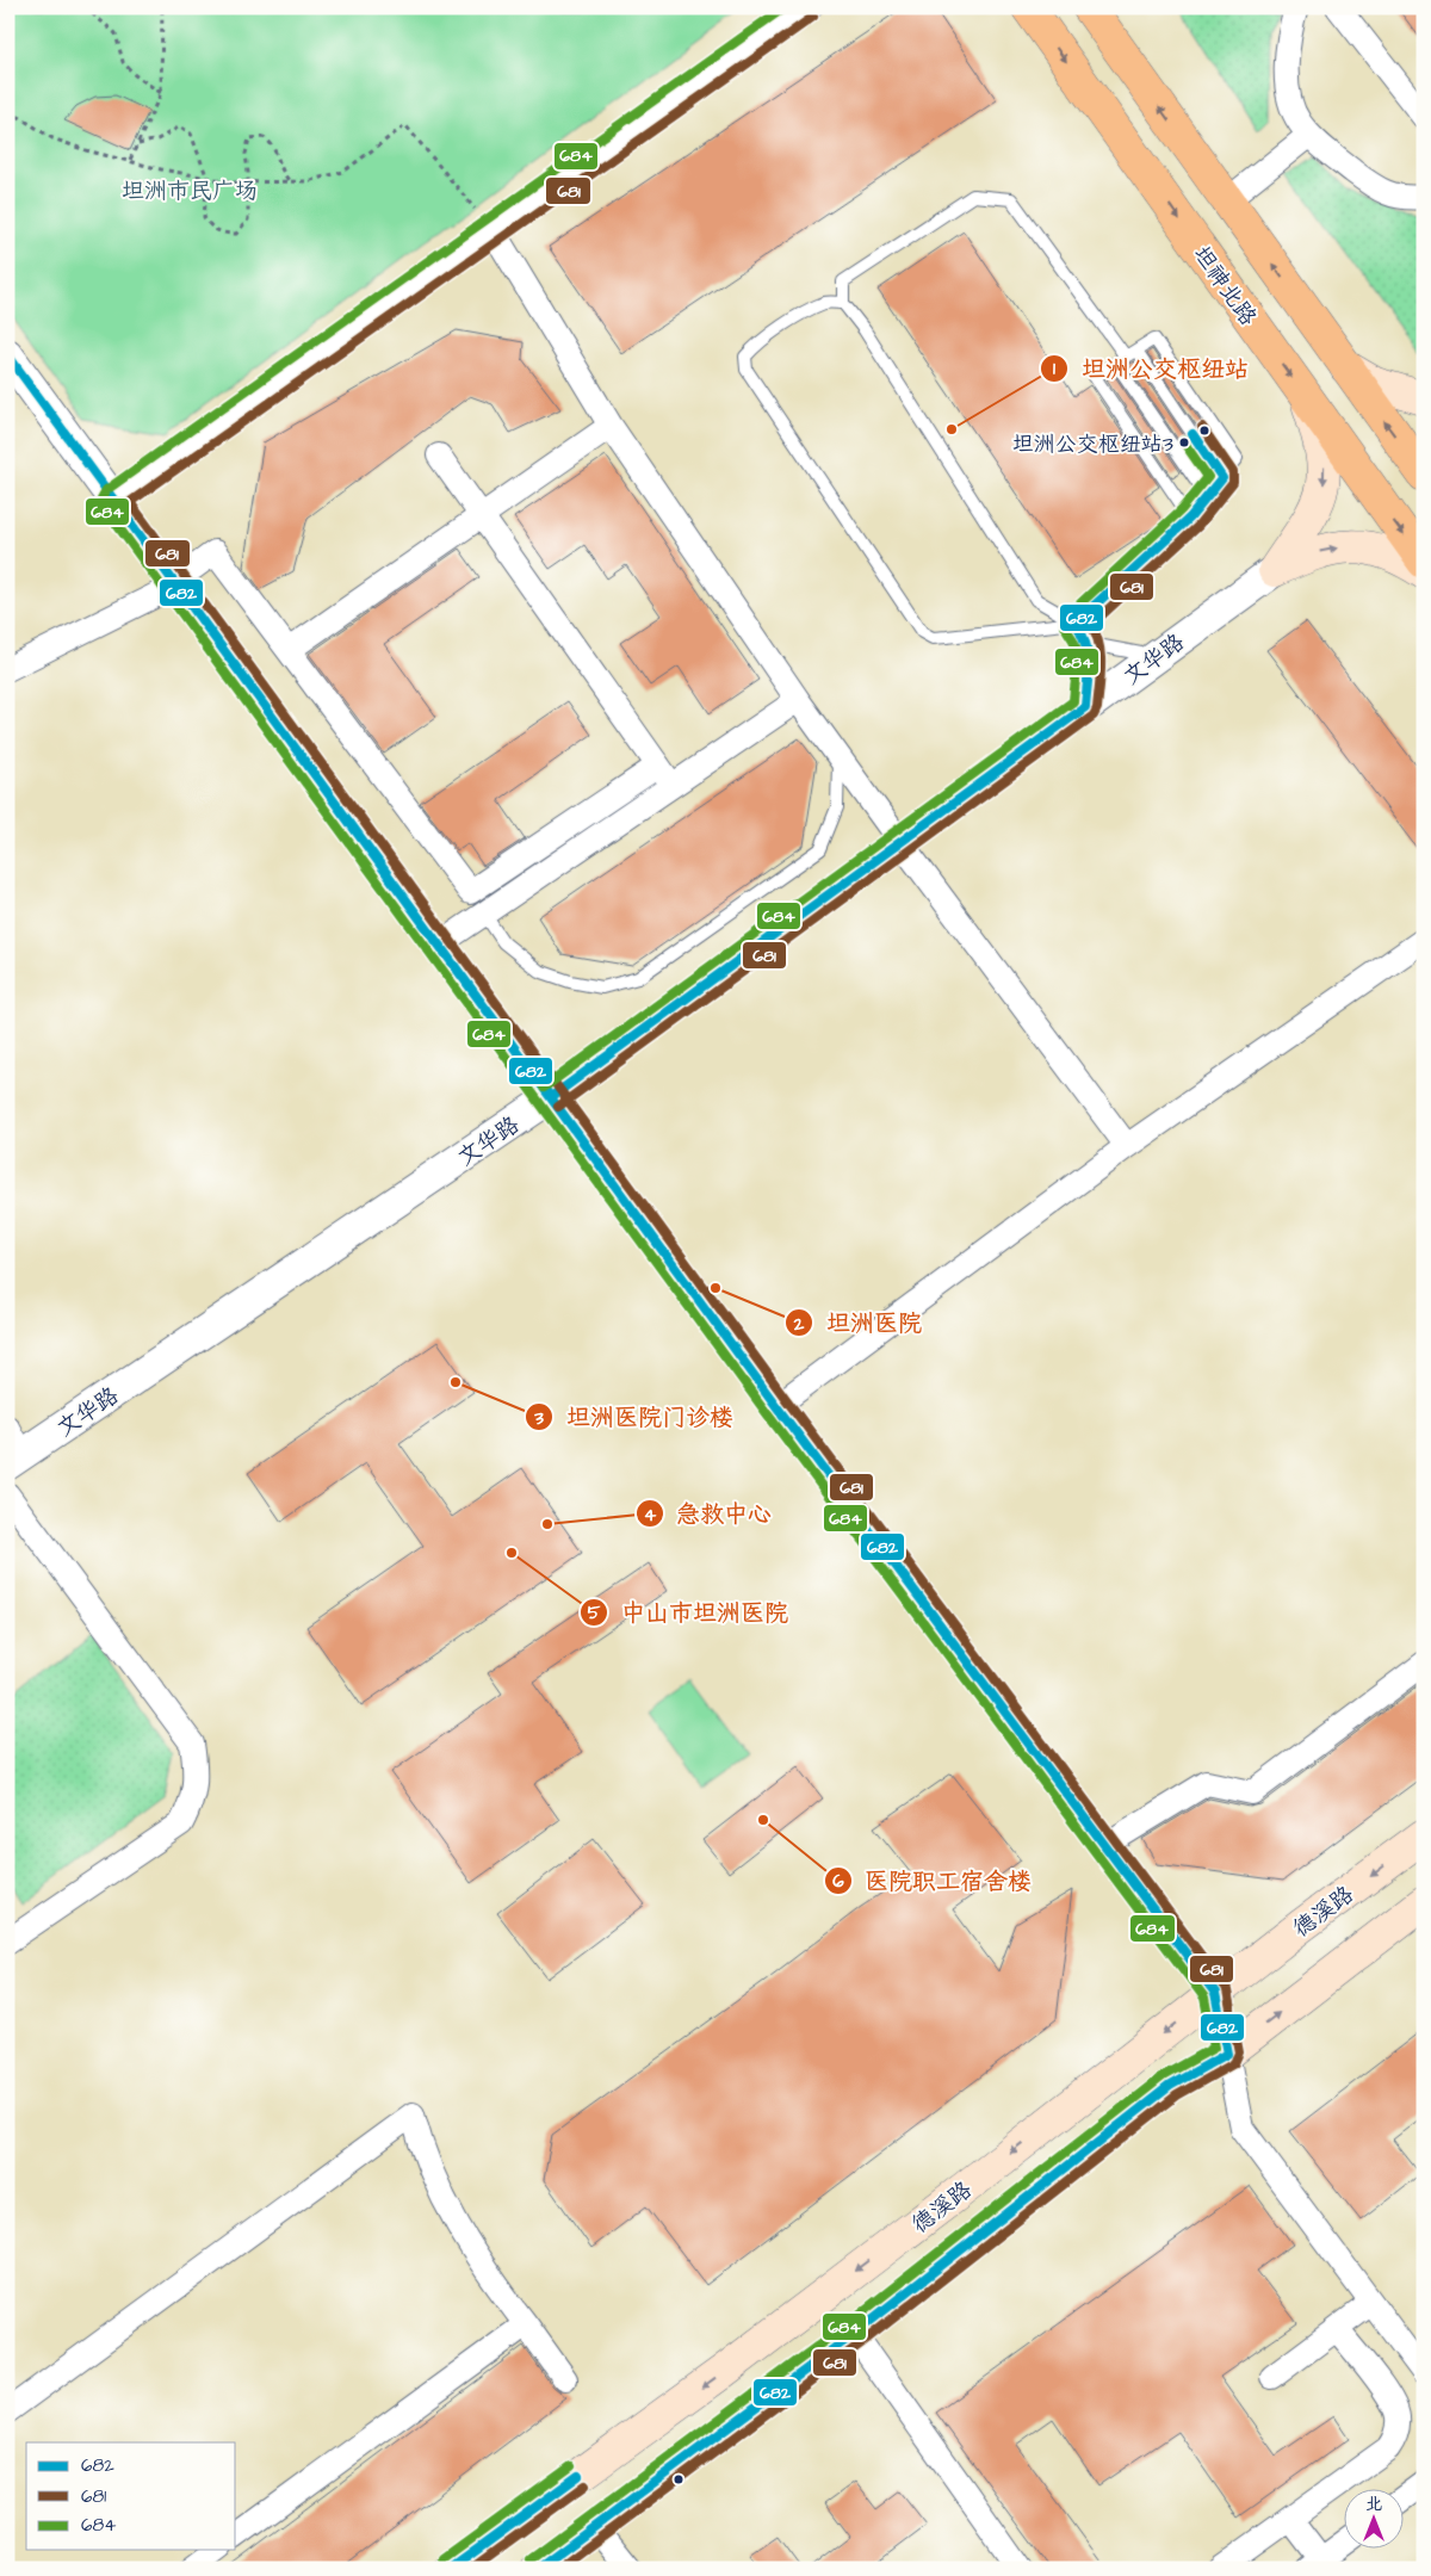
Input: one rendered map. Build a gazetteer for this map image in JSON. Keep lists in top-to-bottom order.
{
  "streets": {
    "main road": ["坦神北路", "德溪路"],
    "street": ["文华路"]
  },
  "parks": ["坦洲市民广场"],
  "places": [
    "坦洲公交枢纽站",
    "坦洲公交枢纽站3",
    "坦洲医院",
    "坦洲医院门诊楼",
    "急救中心",
    "中山市坦洲医院",
    "医院职工宿舍楼"
  ],
  "lines": ["transit line 684", "transit line 681", "transit line 682"],
  "legend": ["682", "681", "684"],
  "north": "top"
}
